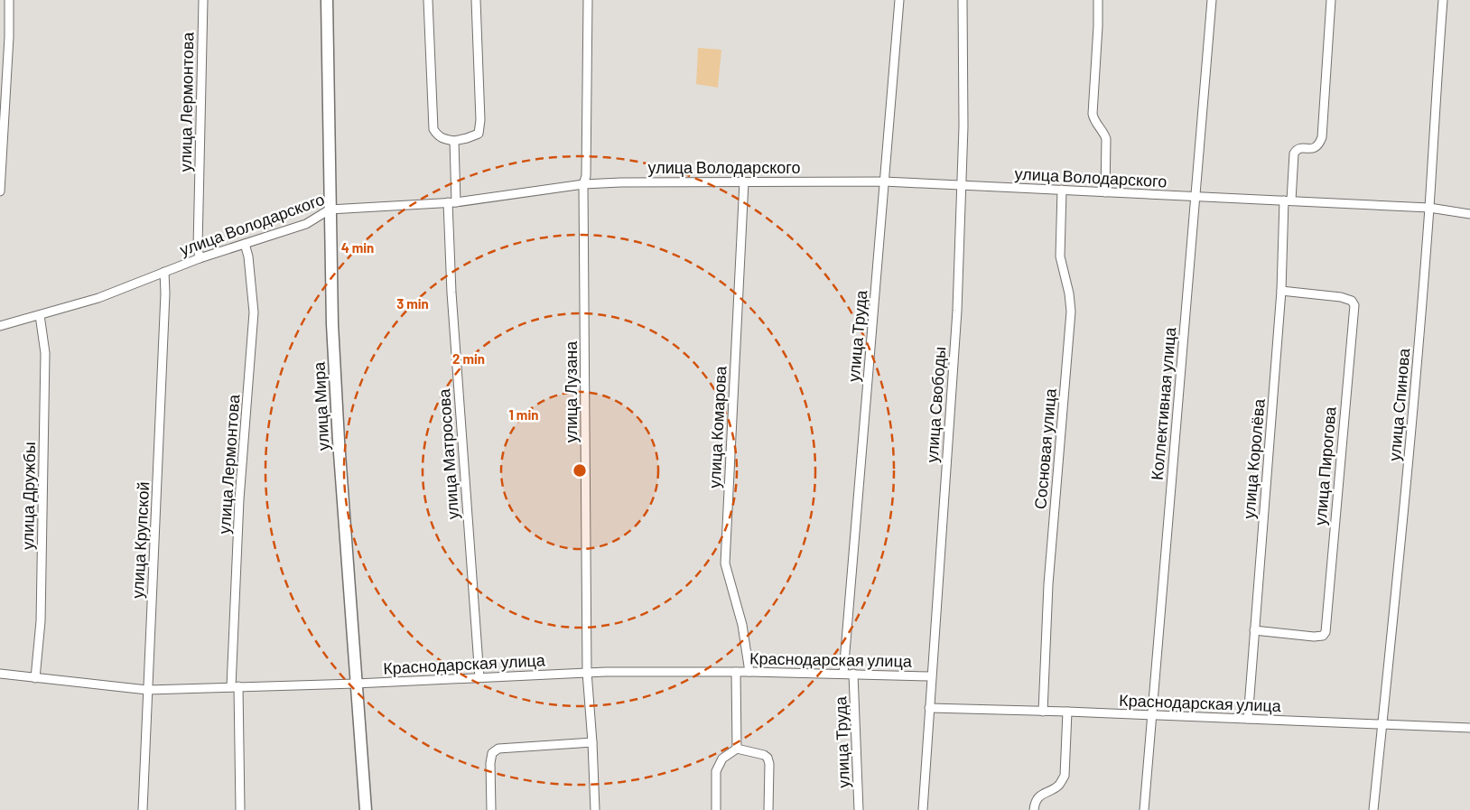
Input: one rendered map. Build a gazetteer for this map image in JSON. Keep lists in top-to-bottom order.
{
  "streets": {
    "main road": ["улица Мира"],
    "street": [
      "улица Лермонтова",
      "улица Володарского",
      "улица Труда",
      "улица Лузана",
      "Коллективная улица",
      "улица Свободы",
      "улица Спинова",
      "улица Комарова",
      "Сосновая улица",
      "улица Матросова",
      "улица Королёва",
      "улица Пирогова",
      "улица Дружбы",
      "улица Крупской",
      "Краснодарская улица"
    ]
  },
  "crossings": [
    ["улица Лермонтова", "улица Володарского"],
    ["улица Лермонтова", "Краснодарская улица"],
    ["улица Володарского", "улица Труда"],
    ["улица Володарского", "улица Лузана"],
    ["улица Володарского", "Коллективная улица"],
    ["улица Володарского", "улица Свободы"],
    ["улица Володарского", "улица Спинова"],
    ["улица Володарского", "улица Мира"],
    ["улица Володарского", "улица Комарова"],
    ["улица Володарского", "Сосновая улица"],
    ["улица Володарского", "улица Матросова"],
    ["улица Володарского", "улица Королёва"],
    ["улица Володарского", "улица Дружбы"],
    ["улица Володарского", "улица Крупской"],
    ["улица Труда", "Краснодарская улица"],
    ["улица Лузана", "Краснодарская улица"],
    ["Коллективная улица", "Краснодарская улица"],
    ["улица Свободы", "Краснодарская улица"],
    ["улица Спинова", "Краснодарская улица"],
    ["улица Мира", "Краснодарская улица"],
    ["улица Комарова", "Краснодарская улица"],
    ["Сосновая улица", "Краснодарская улица"],
    ["улица Матросова", "Краснодарская улица"],
    ["улица Королёва", "улица Пирогова"],
    ["улица Королёва", "Краснодарская улица"],
    ["улица Дружбы", "Краснодарская улица"],
    ["улица Крупской", "Краснодарская улица"]
  ],
  "rings": [
    "4 min",
    "3 min",
    "2 min",
    "1 min"
  ]
}
